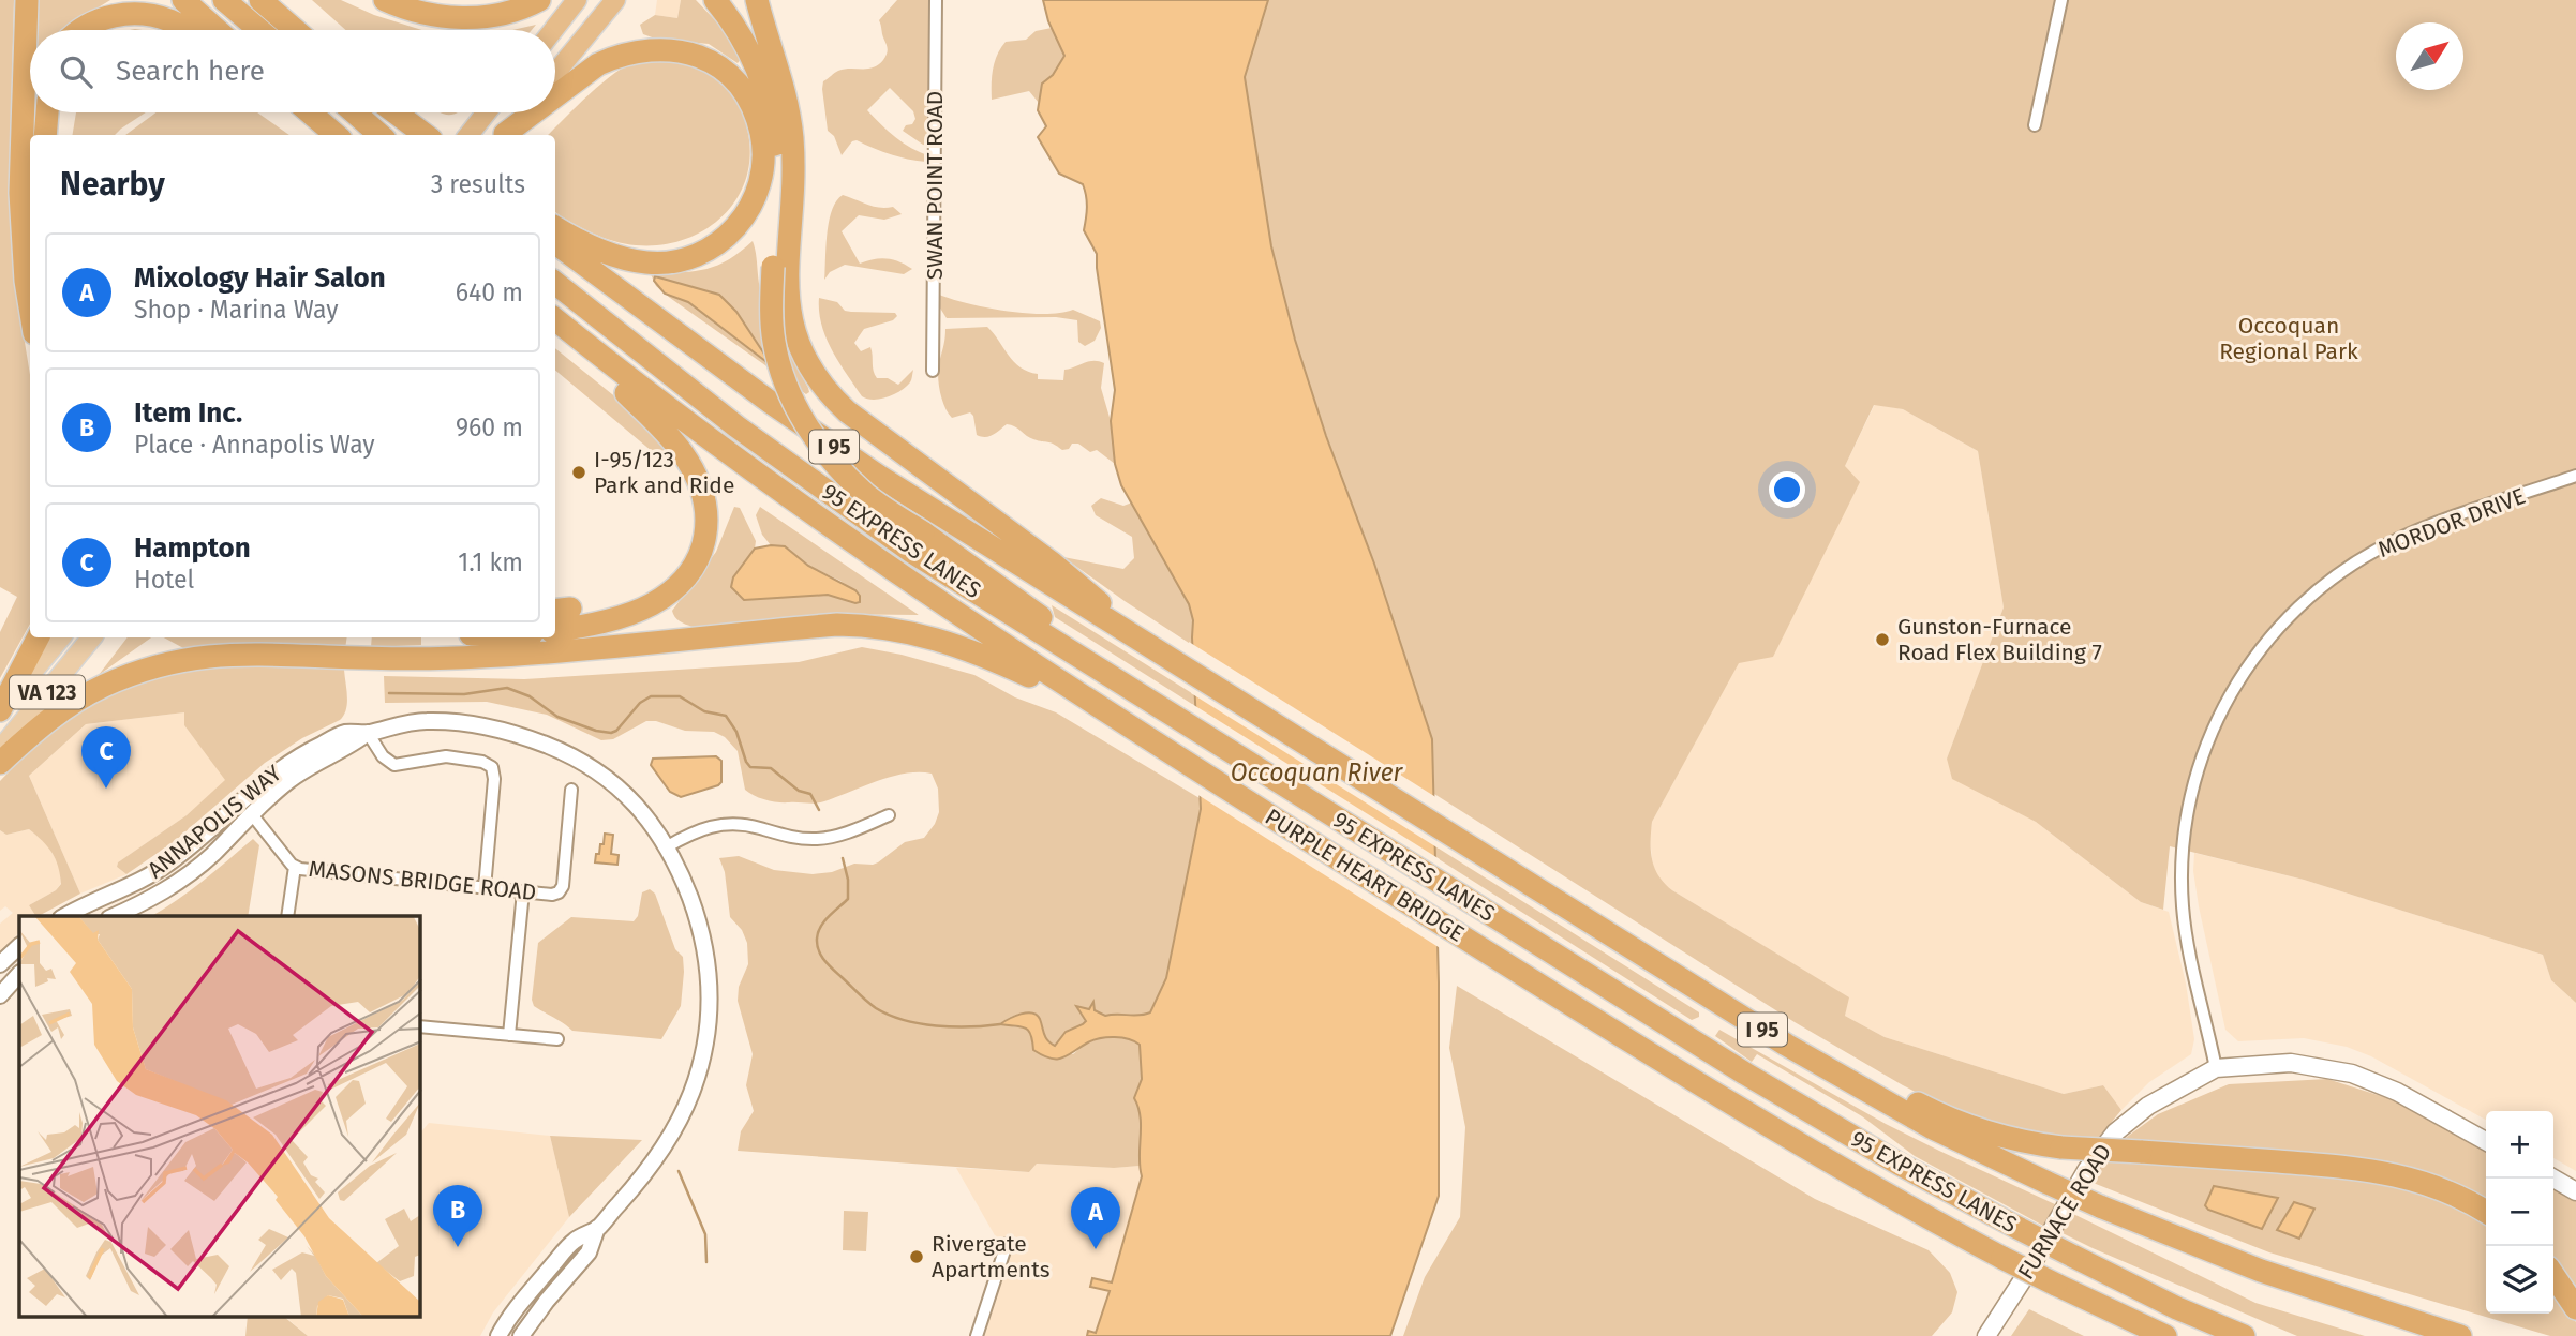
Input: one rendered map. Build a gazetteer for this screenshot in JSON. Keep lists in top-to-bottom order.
{
  "streets": {
    "highway": ["I 95", "95 EXPRESS LANES", "PURPLE HEART BRIDGE"],
    "main road": ["VA 123", "FURNACE ROAD"],
    "street": [
      "SWAN POINT ROAD",
      "MORDOR DRIVE",
      "ANNAPOLIS WAY",
      "MASONS BRIDGE ROAD"
    ]
  },
  "crossings": [
    ["MORDOR DRIVE", "FURNACE ROAD"],
    ["ANNAPOLIS WAY", "MASONS BRIDGE ROAD"]
  ],
  "water": ["Occoquan River"],
  "parks": ["Occoquan Regional Park"],
  "places": ["I-95/123 Park and Ride", "Gunston-Furnace Road Flex Building 7", "Rivergate Apartments"],
  "north": "top right",
  "page": {
    "search": "Search here",
    "heading": ["Nearby", "3 results"],
    "list": [
      {
        "mark": "A",
        "name": "Mixology Hair Salon",
        "note": "Shop · Marina Way",
        "value": "640 m"
      },
      {
        "mark": "B",
        "name": "Item Inc.",
        "note": "Place · Annapolis Way",
        "value": "960 m"
      },
      {
        "mark": "C",
        "name": "Hampton",
        "note": "Hotel",
        "value": "1.1 km"
      }
    ],
    "pins": ["C", "B", "A"],
    "map_buttons": ["+", "−"]
  }
}
